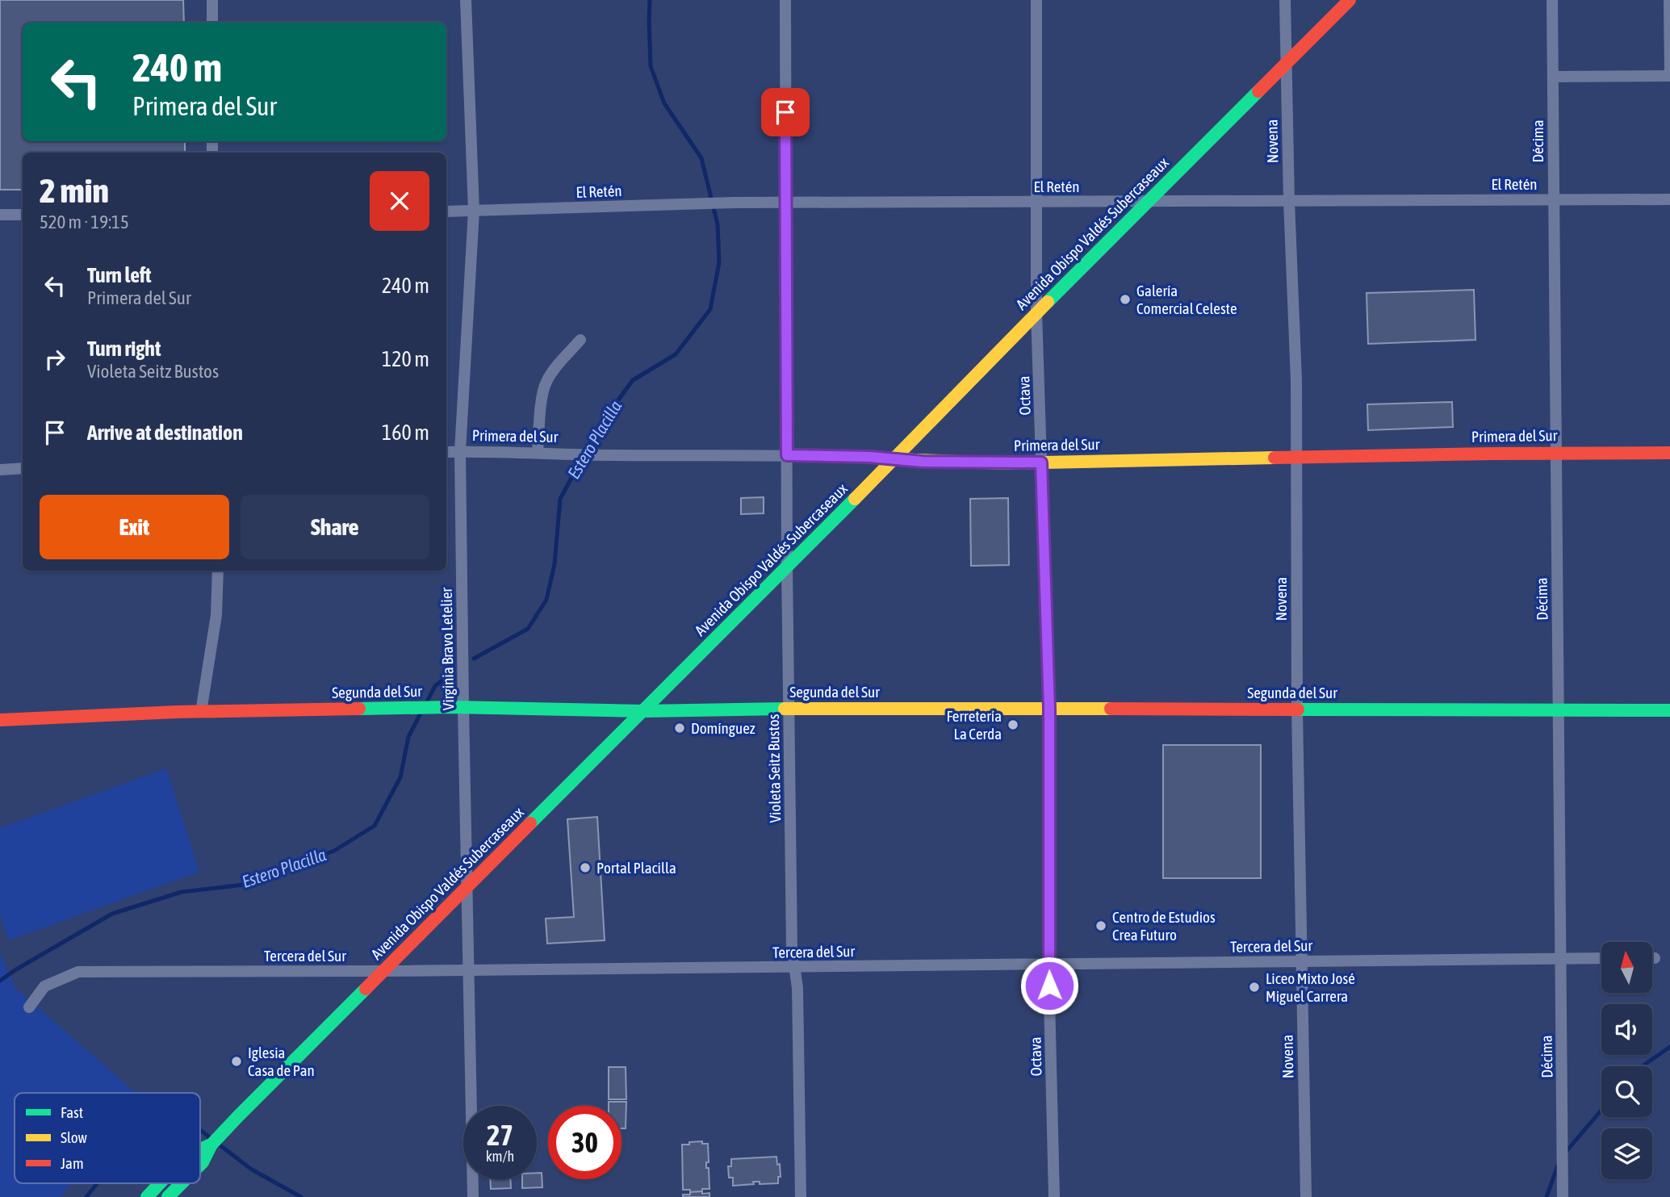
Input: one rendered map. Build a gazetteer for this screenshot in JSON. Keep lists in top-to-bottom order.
{
  "streets": {
    "street": [
      "Novena",
      "Décima",
      "El Retén",
      "Avenida Obispo Valdés Subercaseaux",
      "Octava",
      "Primera del Sur",
      "Virginia Bravo Letelier",
      "Segunda del Sur",
      "Violeta Seitz Bustos",
      "Tercera del Sur"
    ]
  },
  "crossings": [
    ["Novena", "El Retén"],
    ["Novena", "Avenida Obispo Valdés Subercaseaux"],
    ["Novena", "Primera del Sur"],
    ["Novena", "Segunda del Sur"],
    ["Novena", "Tercera del Sur"],
    ["Décima", "El Retén"],
    ["Décima", "Primera del Sur"],
    ["Décima", "Segunda del Sur"],
    ["Décima", "Tercera del Sur"],
    ["El Retén", "Avenida Obispo Valdés Subercaseaux"],
    ["El Retén", "Octava"],
    ["El Retén", "Virginia Bravo Letelier"],
    ["El Retén", "Violeta Seitz Bustos"],
    ["Avenida Obispo Valdés Subercaseaux", "Octava"],
    ["Avenida Obispo Valdés Subercaseaux", "Primera del Sur"],
    ["Avenida Obispo Valdés Subercaseaux", "Virginia Bravo Letelier"],
    ["Avenida Obispo Valdés Subercaseaux", "Segunda del Sur"],
    ["Avenida Obispo Valdés Subercaseaux", "Violeta Seitz Bustos"],
    ["Avenida Obispo Valdés Subercaseaux", "Tercera del Sur"],
    ["Octava", "Primera del Sur"],
    ["Octava", "Segunda del Sur"],
    ["Octava", "Tercera del Sur"],
    ["Primera del Sur", "Virginia Bravo Letelier"],
    ["Primera del Sur", "Violeta Seitz Bustos"],
    ["Virginia Bravo Letelier", "Segunda del Sur"],
    ["Virginia Bravo Letelier", "Tercera del Sur"],
    ["Segunda del Sur", "Violeta Seitz Bustos"],
    ["Violeta Seitz Bustos", "Tercera del Sur"]
  ],
  "water": ["Estero Placilla"],
  "places": [
    "Galería Comercial Celeste",
    "Ferretería La Cerda",
    "Domínguez",
    "Portal Placilla",
    "Centro de Estudios Crea Futuro",
    "Liceo Mixto José Miguel Carrera",
    "Iglesia Casa de Pan"
  ],
  "legend": ["Fast", "Slow", "Jam"],
  "north": "top",
  "page": {
    "turn": ["240 m", "Primera del Sur"],
    "heading": ["2 min", "520 m · 19:15"],
    "list": [
      {
        "name": "Turn left",
        "note": "Primera del Sur",
        "value": "240 m"
      },
      {
        "name": "Turn right",
        "note": "Violeta Seitz Bustos",
        "value": "120 m"
      },
      {
        "name": "Arrive at destination",
        "value": "160 m"
      }
    ],
    "buttons": ["Exit", "Share"],
    "speed": "27 km/h",
    "limit": "30"
  }
}
